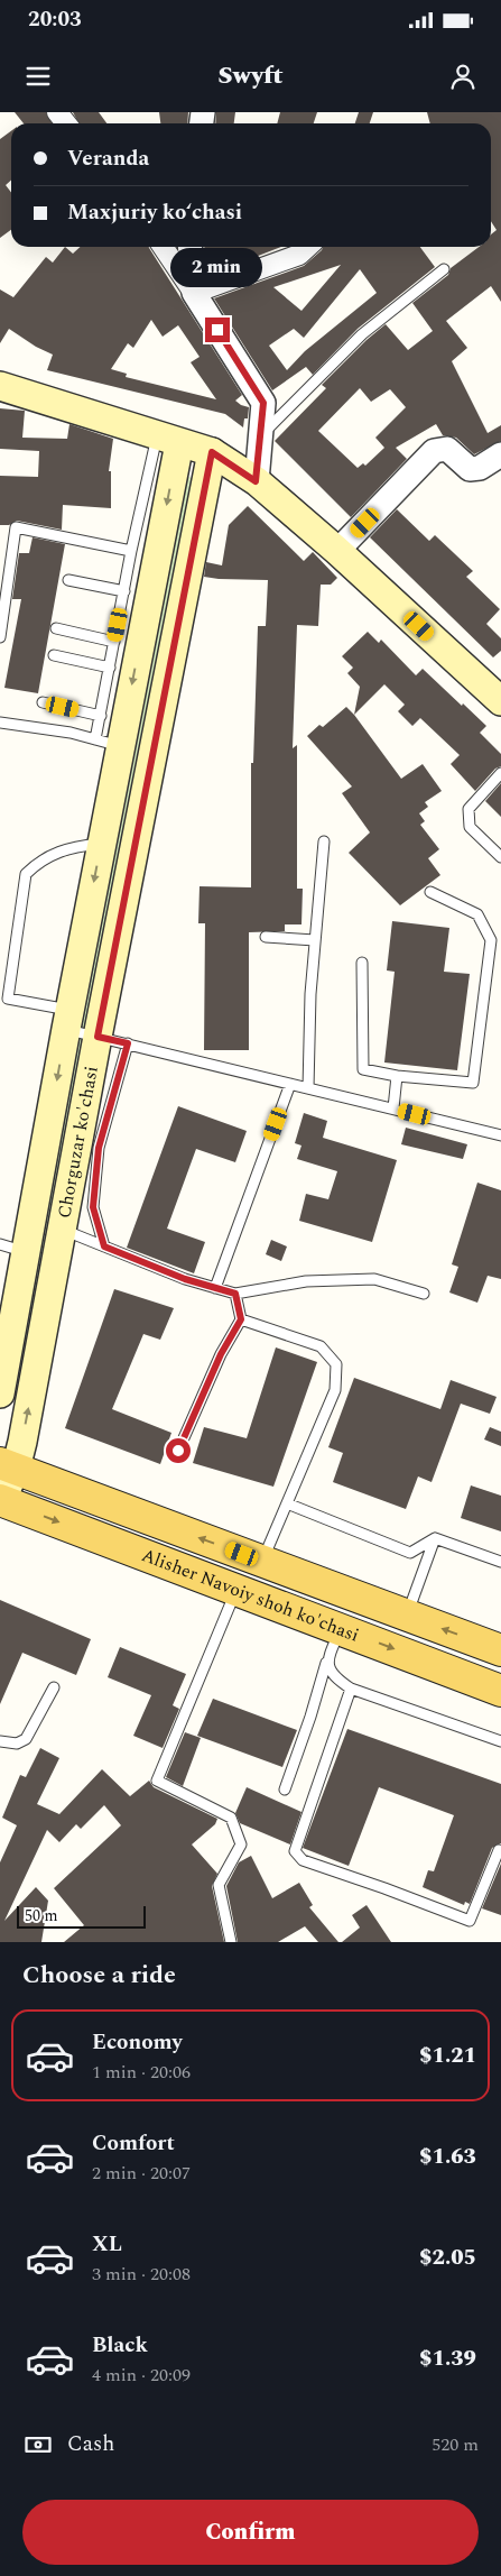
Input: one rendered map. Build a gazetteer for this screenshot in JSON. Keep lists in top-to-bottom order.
{
  "streets": {
    "main road": ["Chorguzar ko'chasi", "Alisher Navoiy shoh ko'chasi"]
  },
  "crossings": [
    ["Chorguzar ko'chasi", "Alisher Navoiy shoh ko'chasi"]
  ],
  "scale_bar": "50 m",
  "page": {
    "status": "20:03",
    "header": "Swyft",
    "banner": ["Veranda", "Maxjuriy koʻchasi"],
    "bubble": "2 min",
    "scale": "50 m",
    "heading": "Choose a ride",
    "list": [
      {
        "name": "Economy",
        "note": "1 min · 20:06",
        "value": "$1.21"
      },
      {
        "name": "Comfort",
        "note": "2 min · 20:07",
        "value": "$1.63"
      },
      {
        "name": "XL",
        "note": "3 min · 20:08",
        "value": "$2.05"
      },
      {
        "name": "Black",
        "note": "4 min · 20:09",
        "value": "$1.39"
      }
    ],
    "pay": ["Cash", "520 m"],
    "buttons": "Confirm"
  }
}
